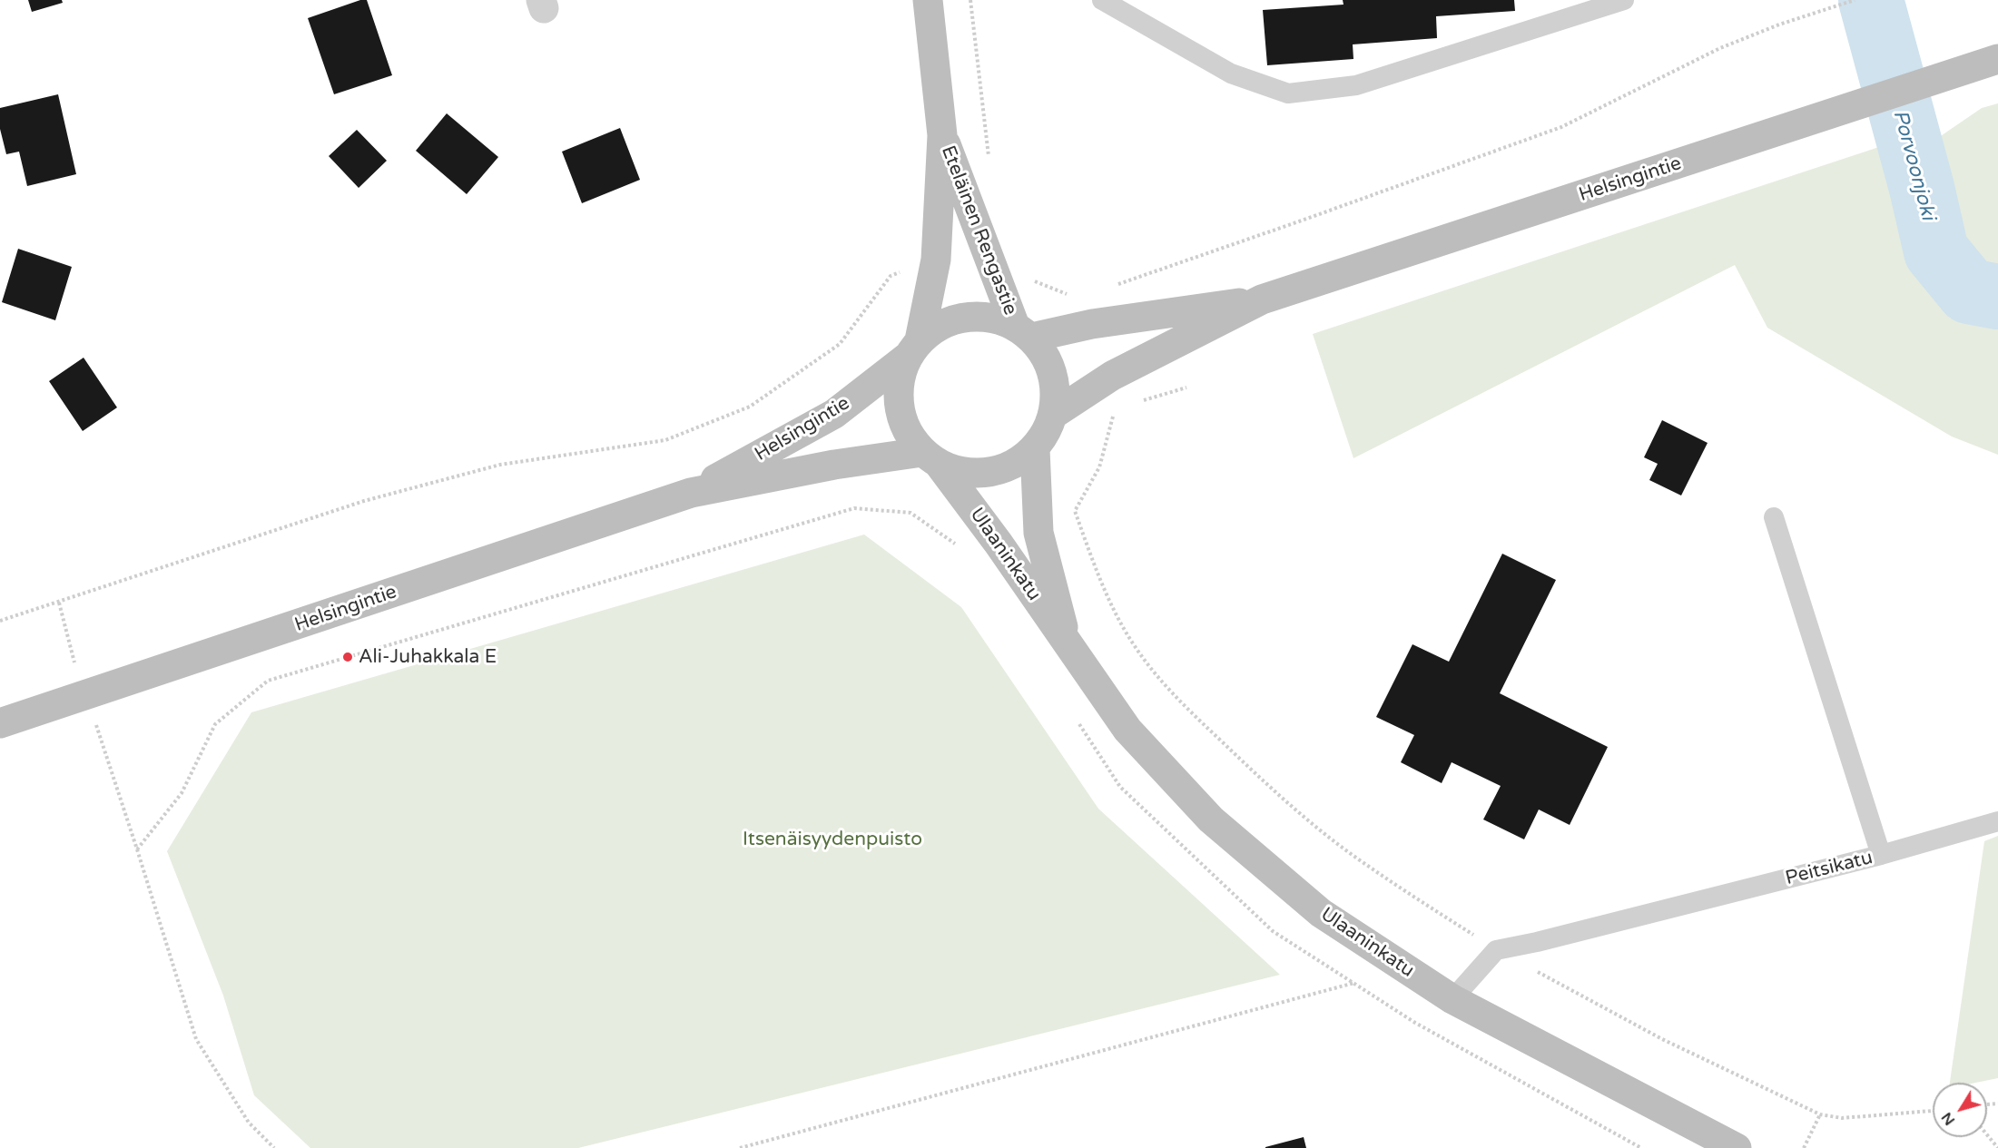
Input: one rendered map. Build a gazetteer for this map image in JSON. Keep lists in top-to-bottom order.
{
  "streets": {
    "main road": ["Helsingintie", "Eteläinen Rengastie", "Ulaaninkatu"],
    "lane": ["Peitsikatu"]
  },
  "crossings": [
    ["Helsingintie", "Eteläinen Rengastie"],
    ["Helsingintie", "Ulaaninkatu"],
    ["Eteläinen Rengastie", "Ulaaninkatu"]
  ],
  "water": ["Porvoonjoki"],
  "parks": ["Itsenäisyydenpuisto"],
  "places": ["Ali-Juhakkala E"],
  "north": "bottom left"
}
